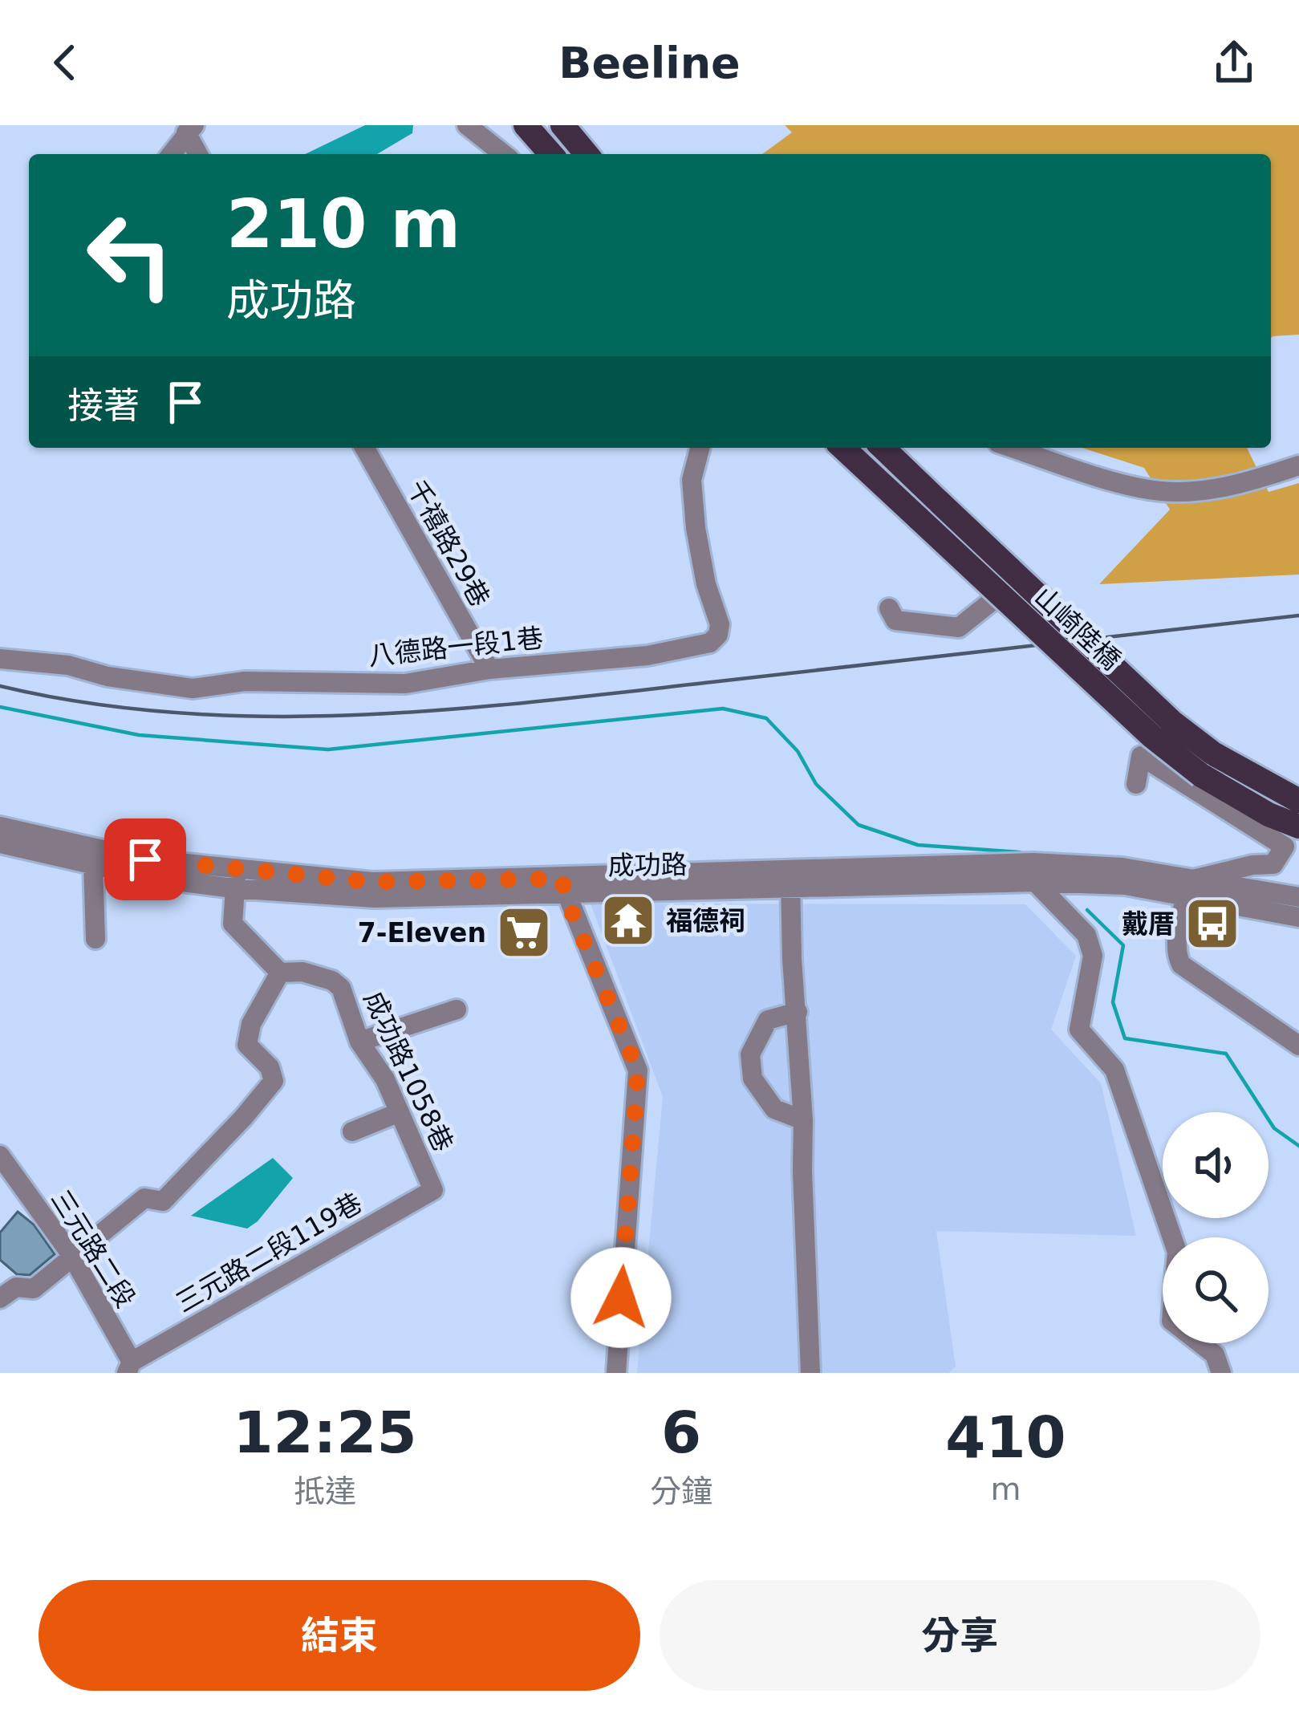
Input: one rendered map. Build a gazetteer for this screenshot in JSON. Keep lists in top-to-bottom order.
{
  "streets": {
    "main road": ["山崎陸橋"],
    "street": [
      "千禧路29巷",
      "八德路一段1巷",
      "成功路",
      "成功路1058巷",
      "三元路二段",
      "三元路二段119巷"
    ]
  },
  "crossings": [
    ["千禧路29巷", "八德路一段1巷"],
    ["成功路1058巷", "三元路二段119巷"],
    ["三元路二段", "三元路二段119巷"]
  ],
  "places": {
    "temple": ["福德祠"],
    "bus stop": ["戴厝"],
    "supermarket": ["7-Eleven"]
  },
  "page": {
    "header": "Beeline",
    "turn": ["210 m", "成功路"],
    "then": "接著",
    "eta": [
      "12:25",
      "抵達",
      "6",
      "分鐘",
      "410",
      "m"
    ],
    "buttons": ["結束", "分享"]
  }
}
